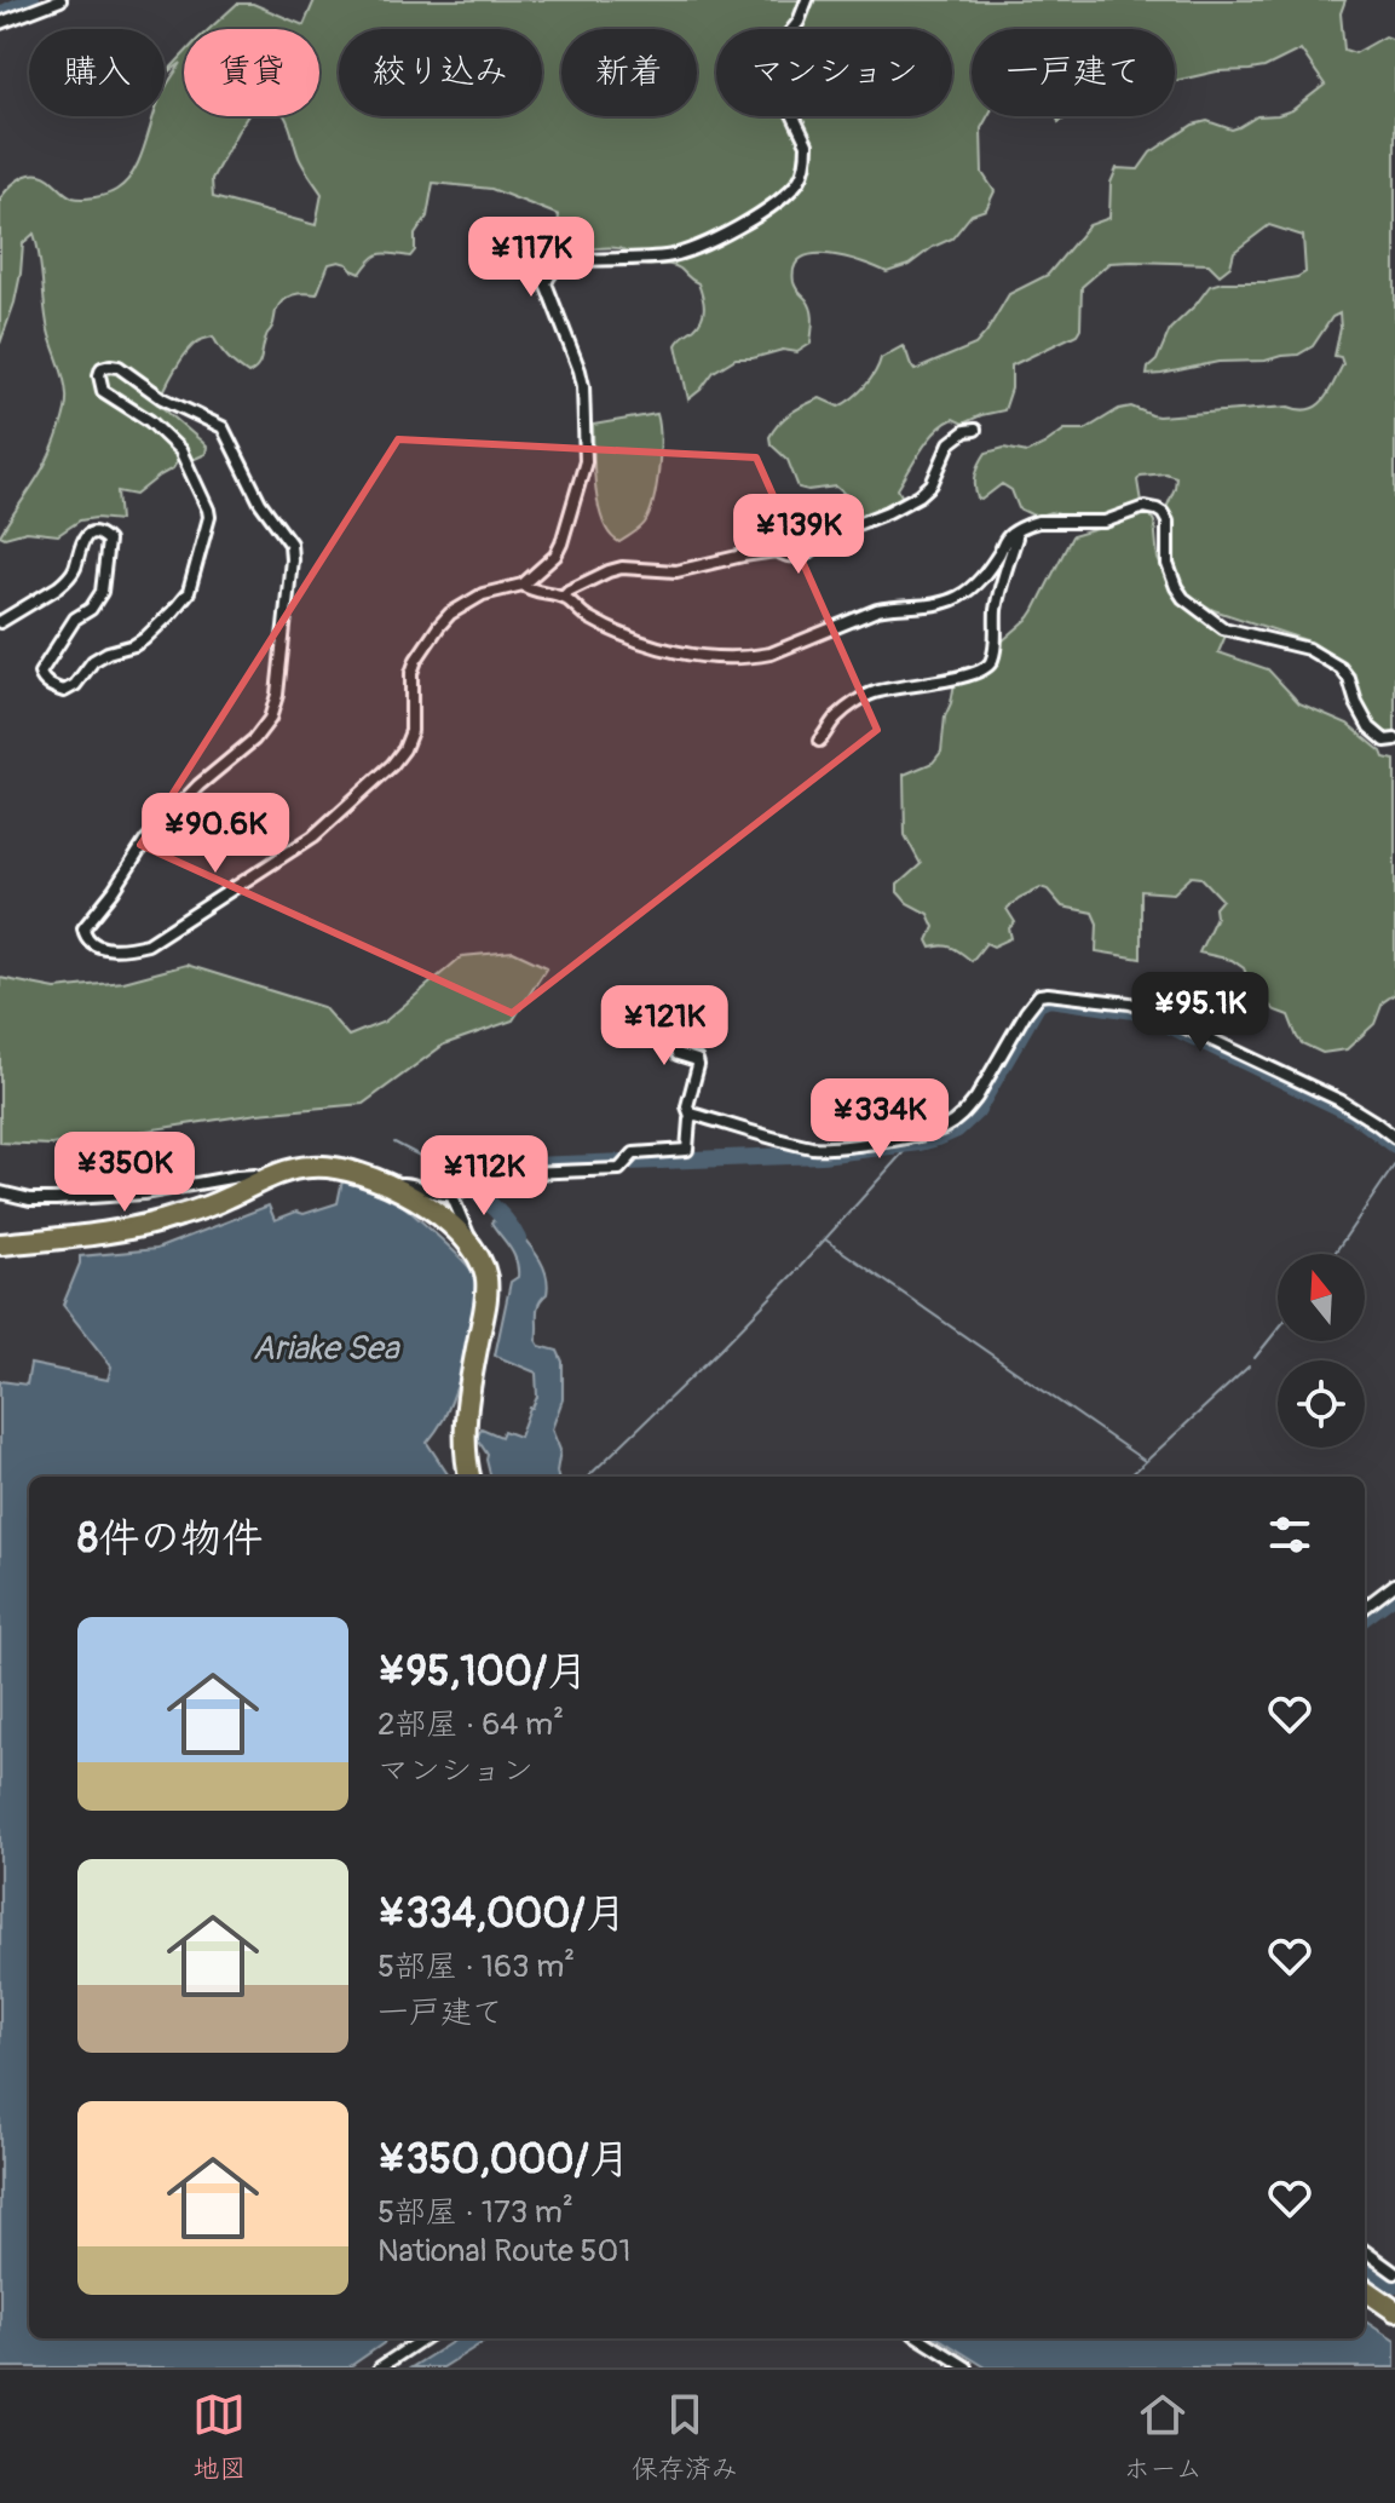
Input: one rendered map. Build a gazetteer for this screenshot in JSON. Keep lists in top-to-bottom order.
{
  "water": ["Ariake Sea"],
  "north": "top",
  "page": {
    "chip": [
      "購入",
      "賃貸",
      "絞り込み",
      "新着",
      "マンション",
      "一戸建て"
    ],
    "price": [
      "¥117K",
      "¥139K",
      "¥90.6K",
      "¥95.1K",
      "¥121K",
      "¥334K",
      "¥350K",
      "¥112K"
    ],
    "heading": "8件の物件",
    "list": [
      {
        "name": "¥95,100/月",
        "note": "2部屋 · 64 m² · マンション"
      },
      {
        "name": "¥334,000/月",
        "note": "5部屋 · 163 m² · 一戸建て"
      },
      {
        "name": "¥350,000/月",
        "note": "5部屋 · 173 m² · National Route 501"
      }
    ],
    "tabs": ["地図", "保存済み", "ホーム"]
  }
}
